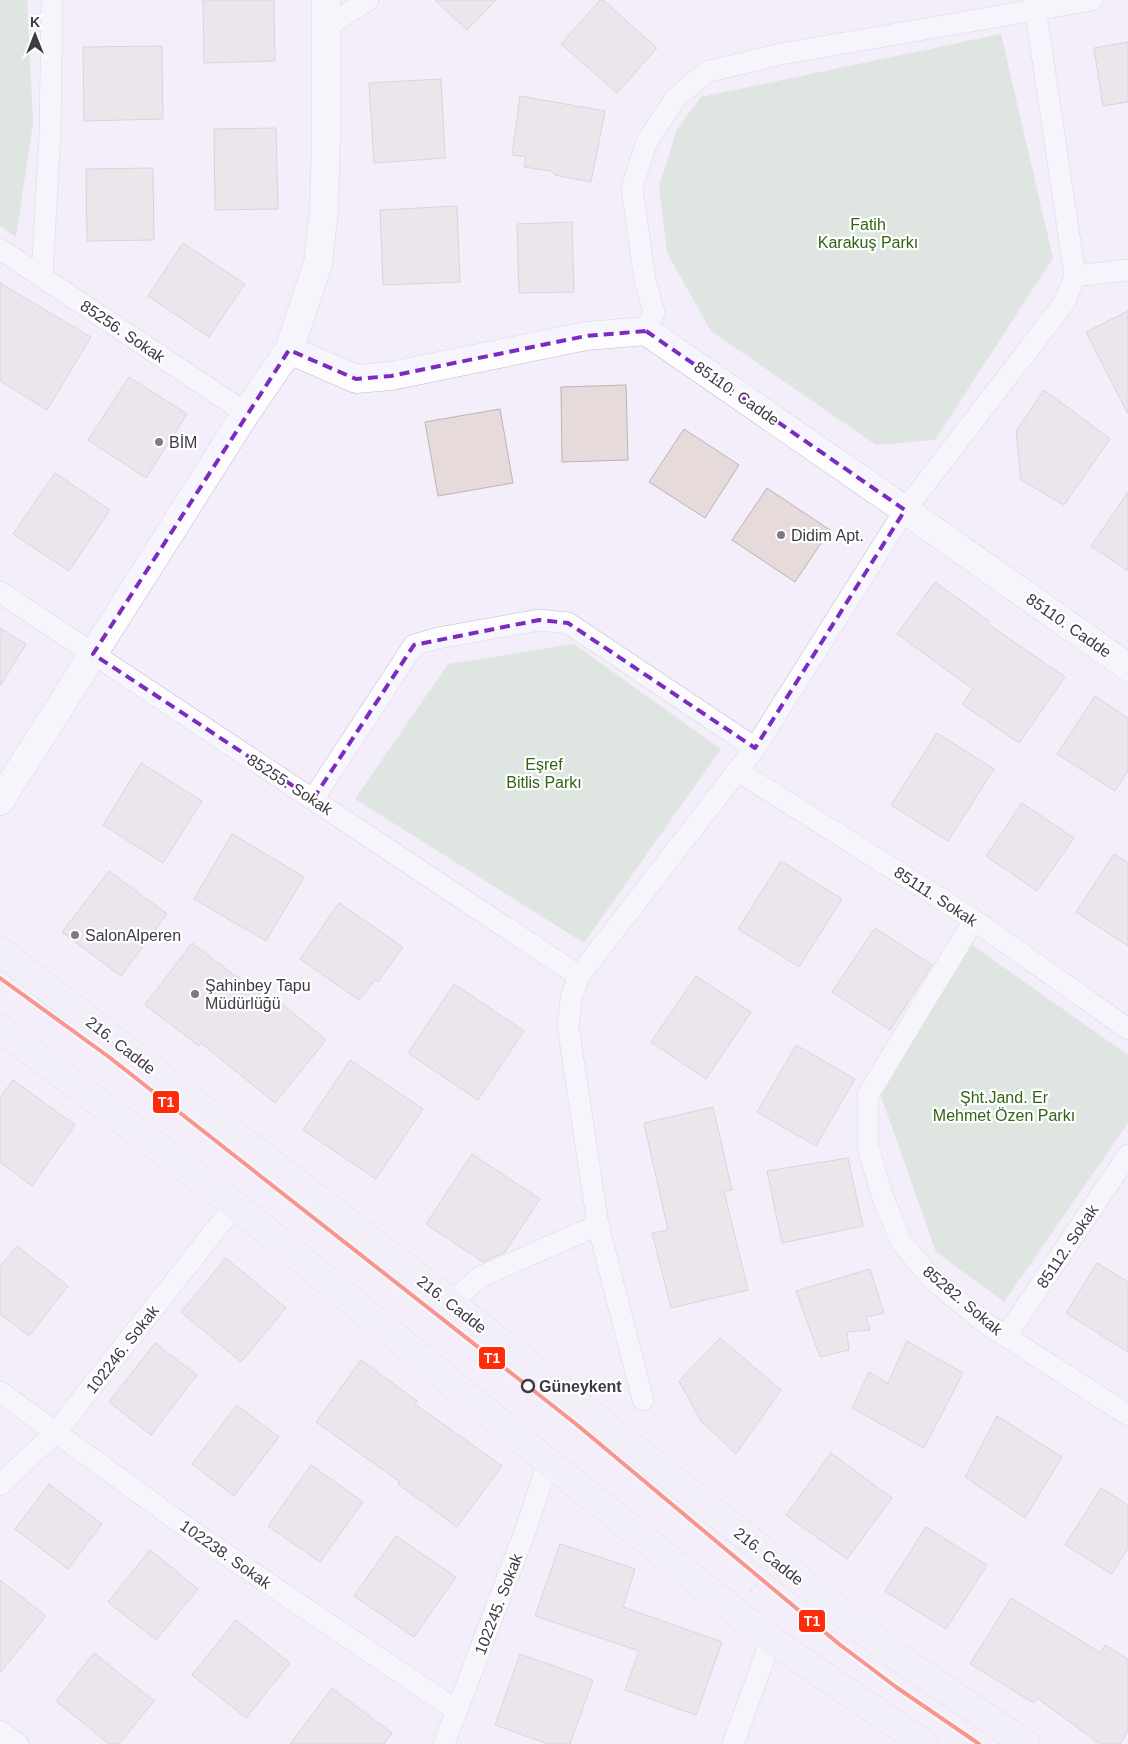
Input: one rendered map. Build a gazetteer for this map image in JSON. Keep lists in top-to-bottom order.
{
  "streets": {
    "main road": ["216. Cadde"],
    "street": [
      "85256. Sokak",
      "85110. Cadde",
      "85255. Sokak",
      "85111. Sokak",
      "85112. Sokak",
      "85282. Sokak",
      "102246. Sokak",
      "102238. Sokak",
      "102245. Sokak"
    ]
  },
  "crossings": [
    ["85111. Sokak", "85282. Sokak"],
    ["85112. Sokak", "85282. Sokak"],
    ["102246. Sokak", "102238. Sokak"],
    ["102238. Sokak", "102245. Sokak"]
  ],
  "parks": ["Fatih Karakuş Parkı", "Eşref Bitlis Parkı", "Şht.Jand. Er Mehmet Özen Parkı"],
  "places": [
    "BİM",
    "Didim Apt.",
    "SalonAlperen",
    "Şahinbey Tapu Müdürlüğü",
    "Güneykent"
  ],
  "lines": ["transit line T1"],
  "north": "top"
}
